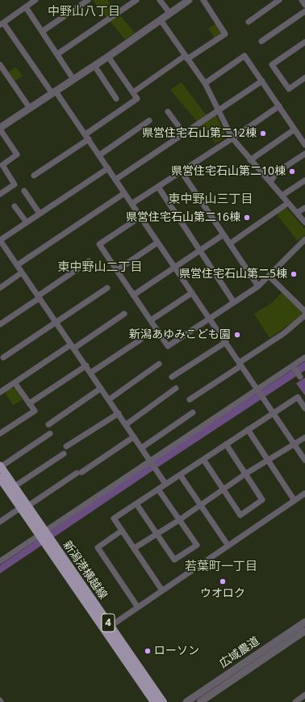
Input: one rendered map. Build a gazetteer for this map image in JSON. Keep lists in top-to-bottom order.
{
  "streets": {
    "main road": ["新潟港横越線", "4"],
    "street": ["広域農道"]
  },
  "districts": [
    "中野山八丁目",
    "東中野山三丁目",
    "東中野山二丁目",
    "若葉町一丁目"
  ],
  "places": [
    "県営住宅石山第二12棟",
    "県営住宅石山第二10棟",
    "県営住宅石山第二16棟",
    "県営住宅石山第二5棟",
    "新潟あゆみこども園",
    "ウオロク",
    "ローソン"
  ]
}
